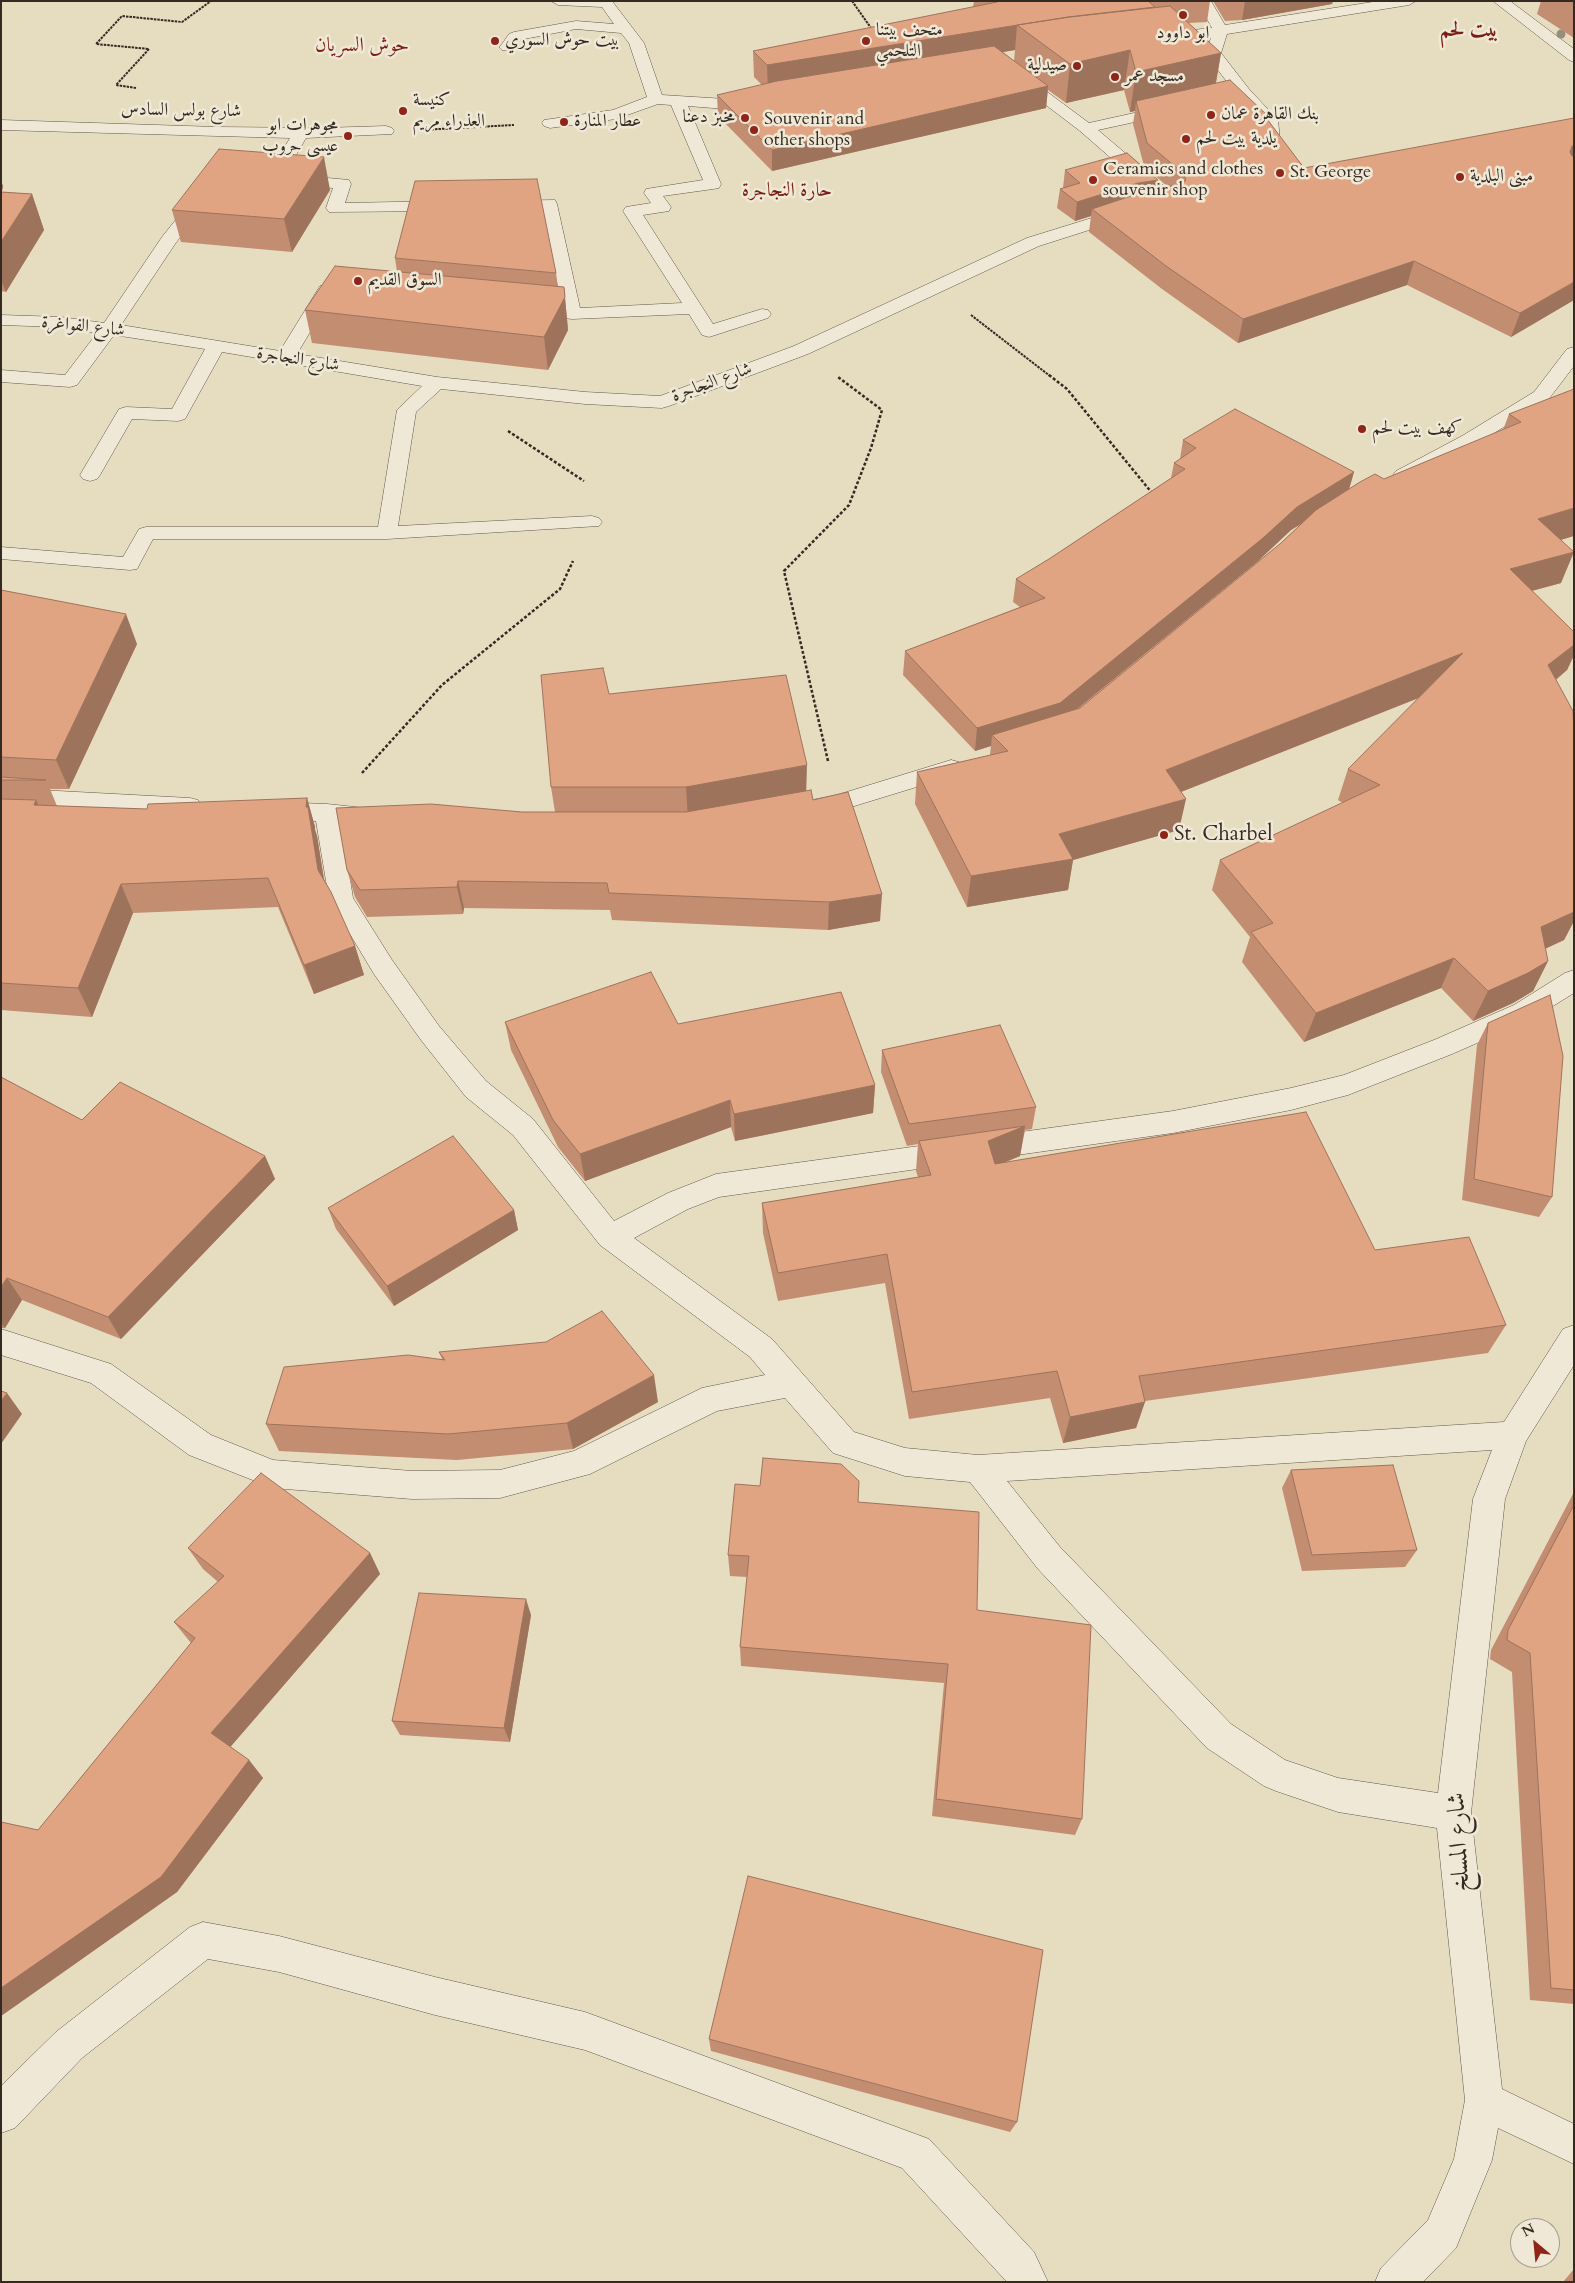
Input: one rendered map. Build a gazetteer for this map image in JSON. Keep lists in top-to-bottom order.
{
  "streets": {
    "street": [
      "شارع بولس السادس",
      "شارع الفواغرة",
      "شارع النجاجرة",
      "شارع المسلخ"
    ]
  },
  "crossings": [
    ["شارع الفواغرة", "شارع النجاجرة"]
  ],
  "districts": ["بيت لحم", "حوش السريان", "حارة النجاجرة"],
  "places": [
    "ابو داوود",
    "بيت حوش السوري",
    "متحف بيتنا التلحمي",
    "صيدلية",
    "مسجد عمر",
    "كنيسة العذراء مريم",
    "بنك القاهرة عمان",
    "مخبز دعنا",
    "عطار المنارة",
    "Souvenir and other shops",
    "مجوهرات ابو عيسى حروب",
    "يلدية بيت لحم",
    "St. George",
    "مبنى البلدية",
    "Ceramics and clothes souvenir shop",
    "السوق القديم",
    "كهف بيت لحم",
    "St. Charbel"
  ],
  "north": "top left"
}
